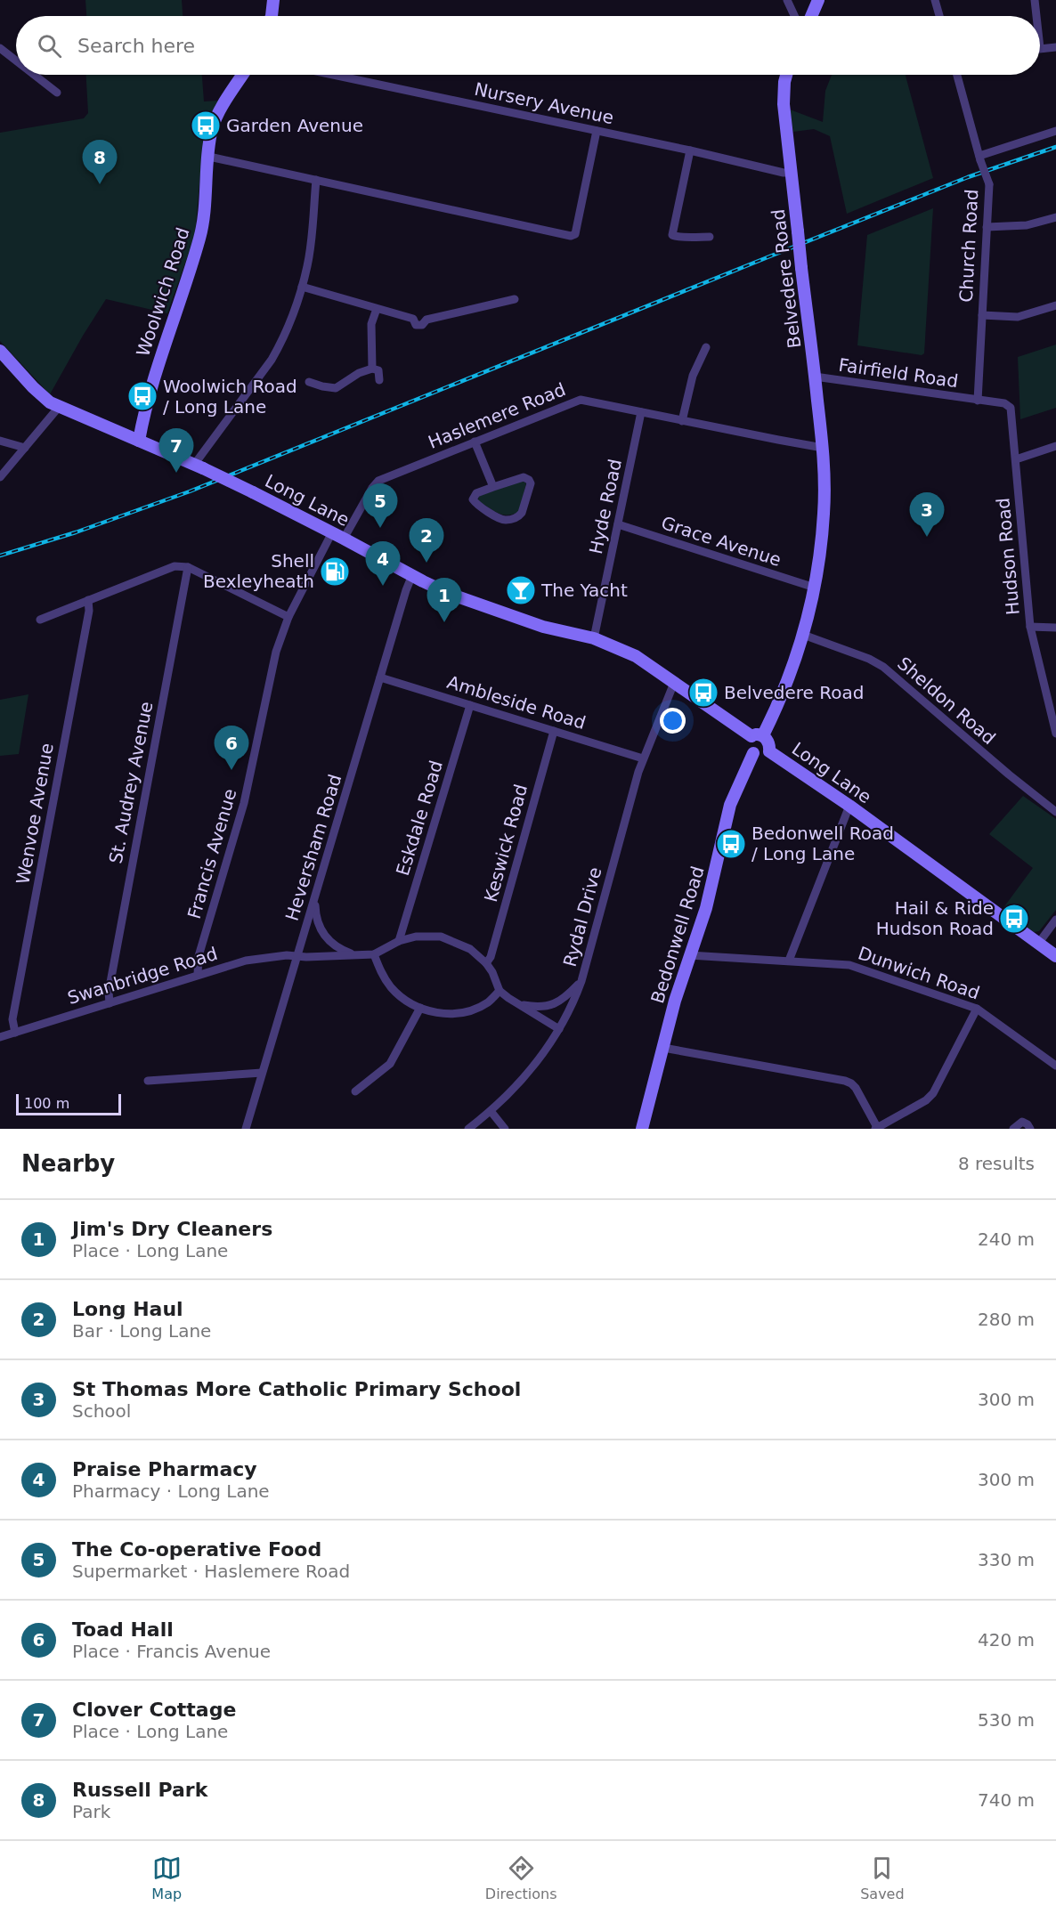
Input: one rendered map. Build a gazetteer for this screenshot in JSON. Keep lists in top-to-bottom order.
{
  "streets": {
    "street": [
      "Nursery Avenue",
      "Church Road",
      "Belvedere Road",
      "Woolwich Road",
      "Fairfield Road",
      "Haslemere Road",
      "Long Lane",
      "Hyde Road",
      "Grace Avenue",
      "Hudson Road",
      "Sheldon Road",
      "Ambleside Road",
      "St. Audrey Avenue",
      "Wenvoe Avenue",
      "Eskdale Road",
      "Keswick Road",
      "Heversham Road",
      "Francis Avenue",
      "Rydal Drive",
      "Bedonwell Road",
      "Dunwich Road",
      "Swanbridge Road"
    ]
  },
  "crossings": [
    ["Nursery Avenue", "Belvedere Road"],
    ["Church Road", "Fairfield Road"],
    ["Church Road", "Hudson Road"],
    ["Belvedere Road", "Fairfield Road"],
    ["Belvedere Road", "Haslemere Road"],
    ["Belvedere Road", "Long Lane"],
    ["Belvedere Road", "Grace Avenue"],
    ["Belvedere Road", "Sheldon Road"],
    ["Woolwich Road", "Long Lane"],
    ["Fairfield Road", "Hudson Road"],
    ["Haslemere Road", "Long Lane"],
    ["Haslemere Road", "Hyde Road"],
    ["Long Lane", "Hyde Road"],
    ["Long Lane", "Heversham Road"],
    ["Long Lane", "Francis Avenue"],
    ["Long Lane", "Rydal Drive"],
    ["Long Lane", "Bedonwell Road"],
    ["Hyde Road", "Grace Avenue"],
    ["Ambleside Road", "Eskdale Road"],
    ["Ambleside Road", "Keswick Road"],
    ["Ambleside Road", "Heversham Road"],
    ["Ambleside Road", "Rydal Drive"],
    ["St. Audrey Avenue", "Swanbridge Road"],
    ["Wenvoe Avenue", "Swanbridge Road"],
    ["Eskdale Road", "Keswick Road"],
    ["Eskdale Road", "Swanbridge Road"],
    ["Keswick Road", "Swanbridge Road"],
    ["Heversham Road", "Swanbridge Road"],
    ["Francis Avenue", "Swanbridge Road"],
    ["Bedonwell Road", "Dunwich Road"]
  ],
  "places": {
    "bus stop": [
      "Garden Avenue",
      "Woolwich Road / Long Lane",
      "Belvedere Road",
      "Bedonwell Road / Long Lane",
      "Hail & Ride Hudson Road"
    ],
    "fuel station": ["Shell Bexleyheath"],
    "bar": ["The Yacht"]
  },
  "scale_bar": "100 m",
  "page": {
    "search": "Search here",
    "pins": [
      "8",
      "7",
      "5",
      "3",
      "2",
      "4",
      "1",
      "6"
    ],
    "scale": "100 m",
    "heading": ["Nearby", "8 results"],
    "list": [
      {
        "mark": "1",
        "name": "Jim's Dry Cleaners",
        "note": "Place · Long Lane",
        "value": "240 m"
      },
      {
        "mark": "2",
        "name": "Long Haul",
        "note": "Bar · Long Lane",
        "value": "280 m"
      },
      {
        "mark": "3",
        "name": "St Thomas More Catholic Primary School",
        "note": "School",
        "value": "300 m"
      },
      {
        "mark": "4",
        "name": "Praise Pharmacy",
        "note": "Pharmacy · Long Lane",
        "value": "300 m"
      },
      {
        "mark": "5",
        "name": "The Co-operative Food",
        "note": "Supermarket · Haslemere Road",
        "value": "330 m"
      },
      {
        "mark": "6",
        "name": "Toad Hall",
        "note": "Place · Francis Avenue",
        "value": "420 m"
      },
      {
        "mark": "7",
        "name": "Clover Cottage",
        "note": "Place · Long Lane",
        "value": "530 m"
      },
      {
        "mark": "8",
        "name": "Russell Park",
        "note": "Park",
        "value": "740 m"
      }
    ],
    "nav": ["Map", "Directions", "Saved"]
  }
}
